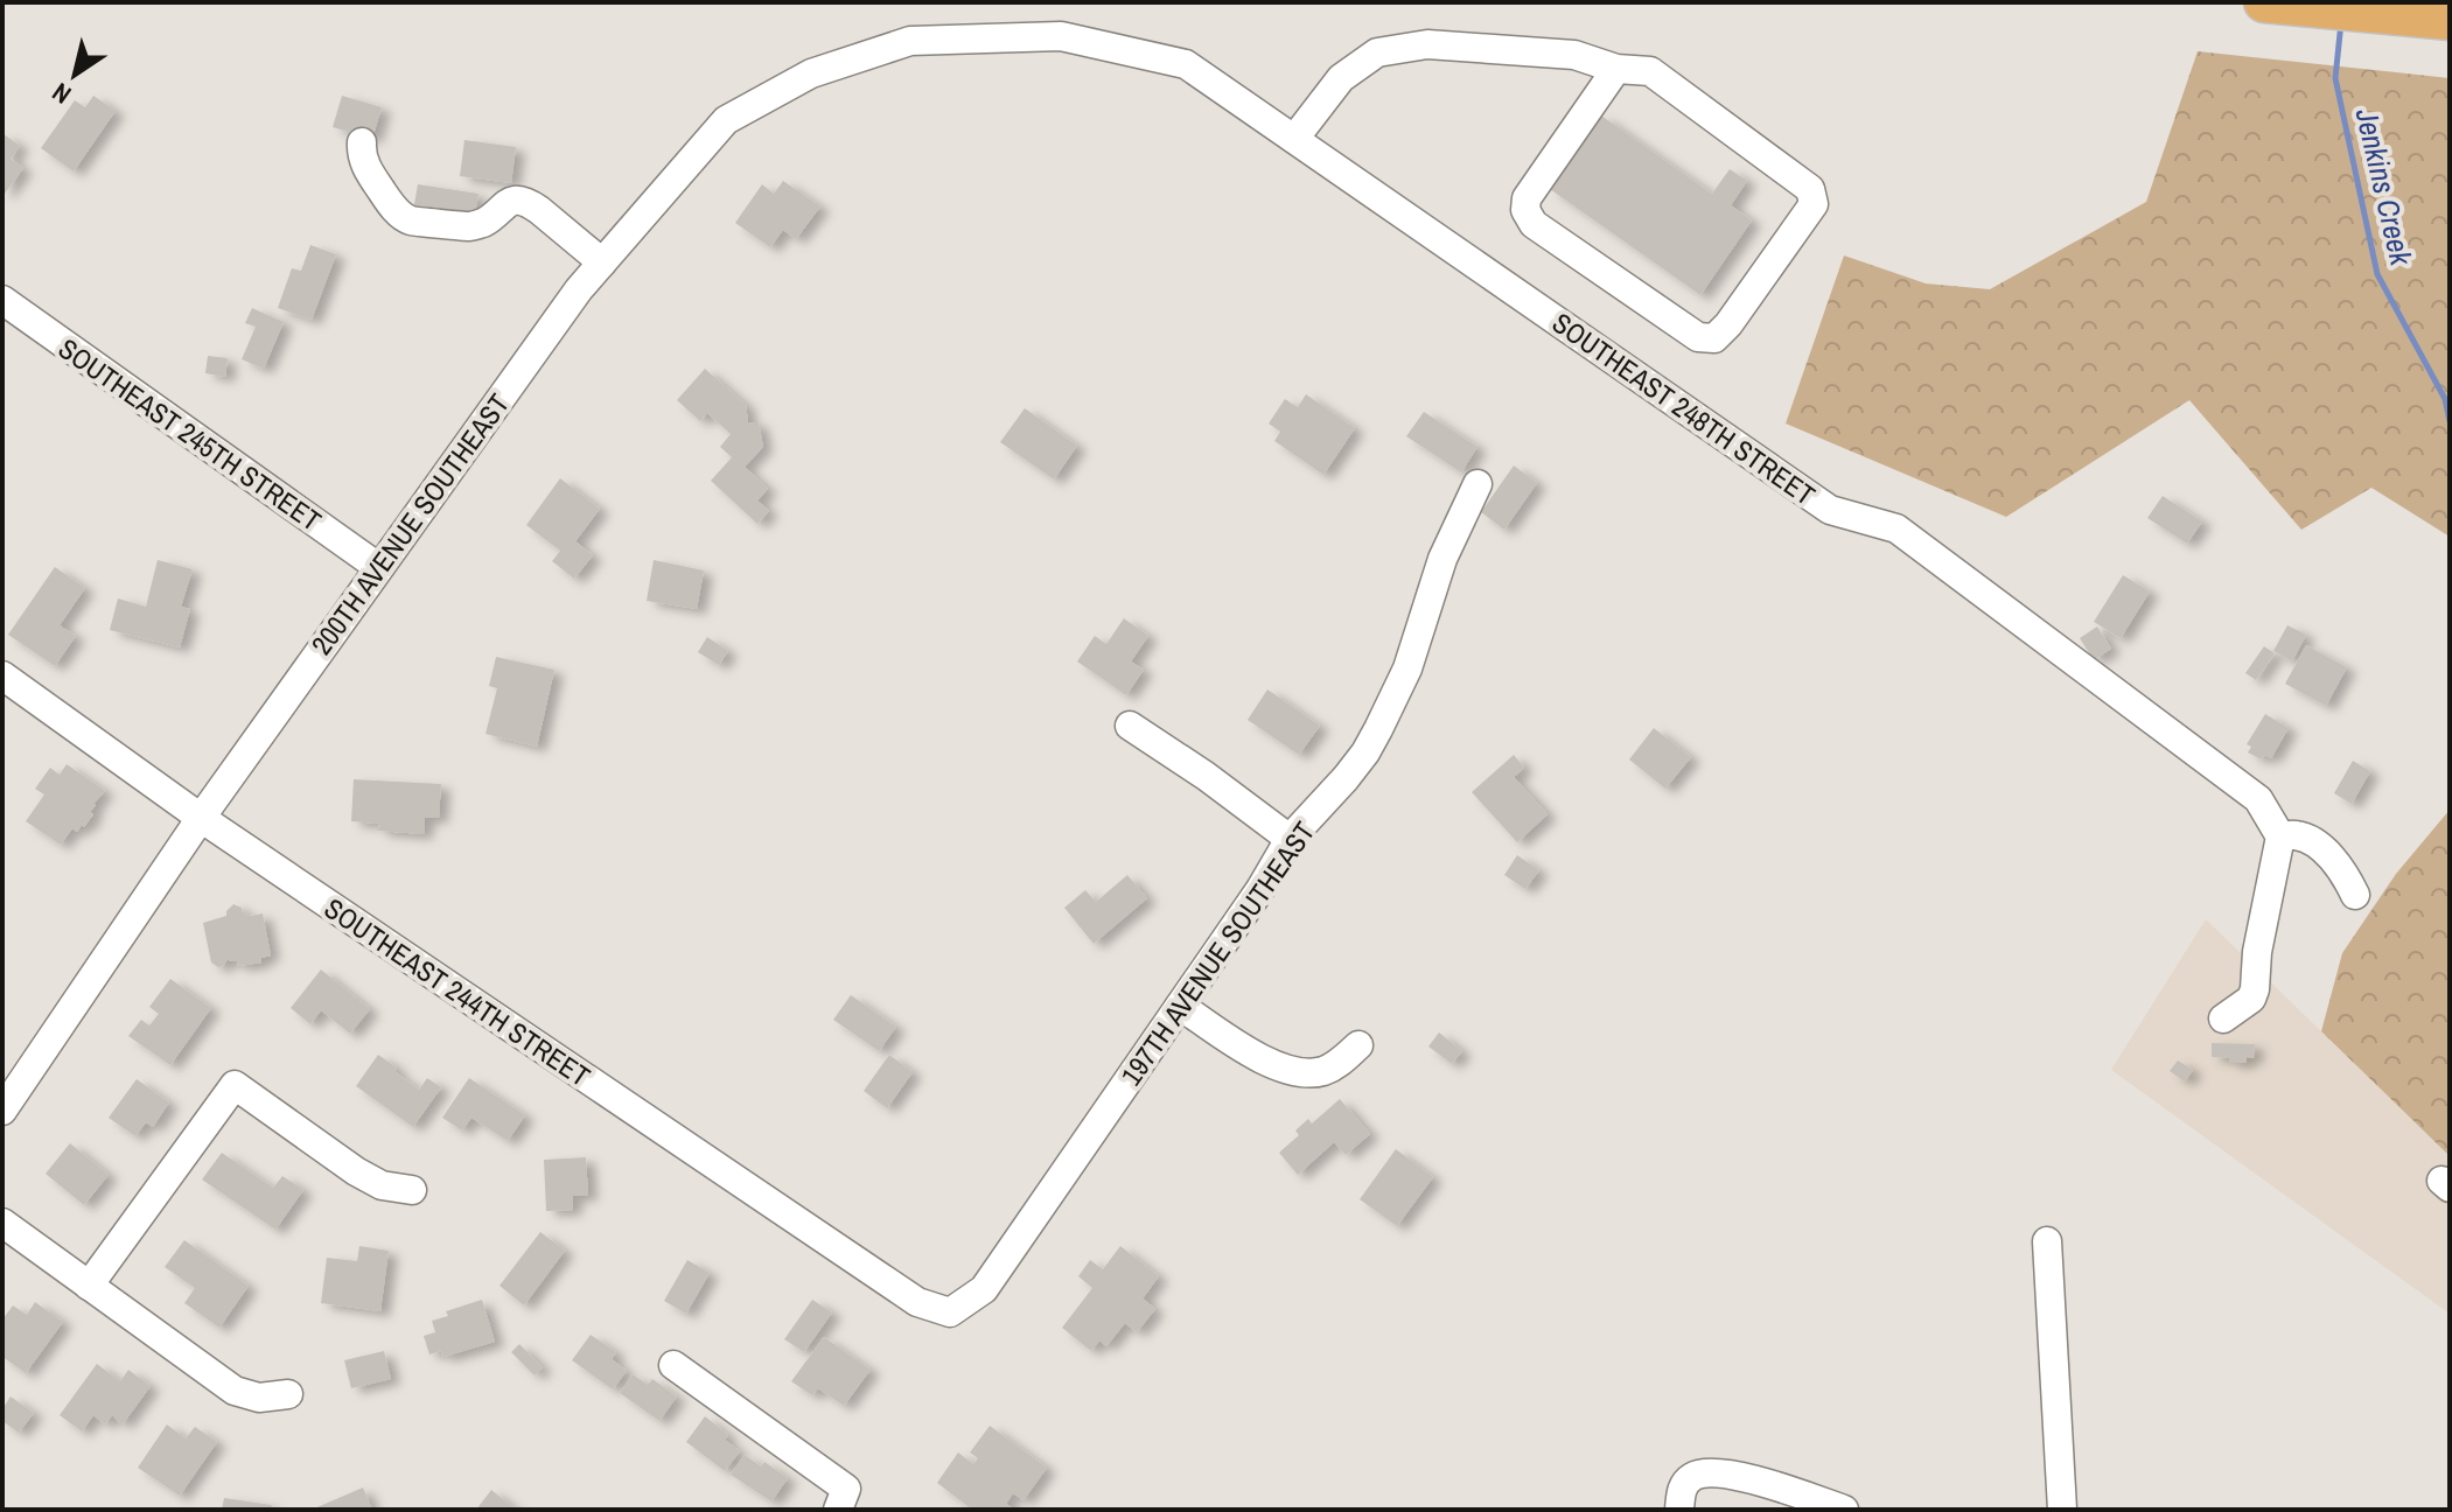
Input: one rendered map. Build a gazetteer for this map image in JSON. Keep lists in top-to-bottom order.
{
  "streets": {
    "street": [
      "SOUTHEAST 248TH STREET",
      "SOUTHEAST 245TH STREET",
      "200TH AVENUE SOUTHEAST",
      "197TH AVENUE SOUTHEAST",
      "SOUTHEAST 244TH STREET"
    ]
  },
  "crossings": [
    ["SOUTHEAST 248TH STREET", "200TH AVENUE SOUTHEAST"],
    ["SOUTHEAST 245TH STREET", "200TH AVENUE SOUTHEAST"],
    ["200TH AVENUE SOUTHEAST", "SOUTHEAST 244TH STREET"],
    ["197TH AVENUE SOUTHEAST", "SOUTHEAST 244TH STREET"]
  ],
  "water": ["Jenkins Creek"],
  "north": "bottom left"
}
